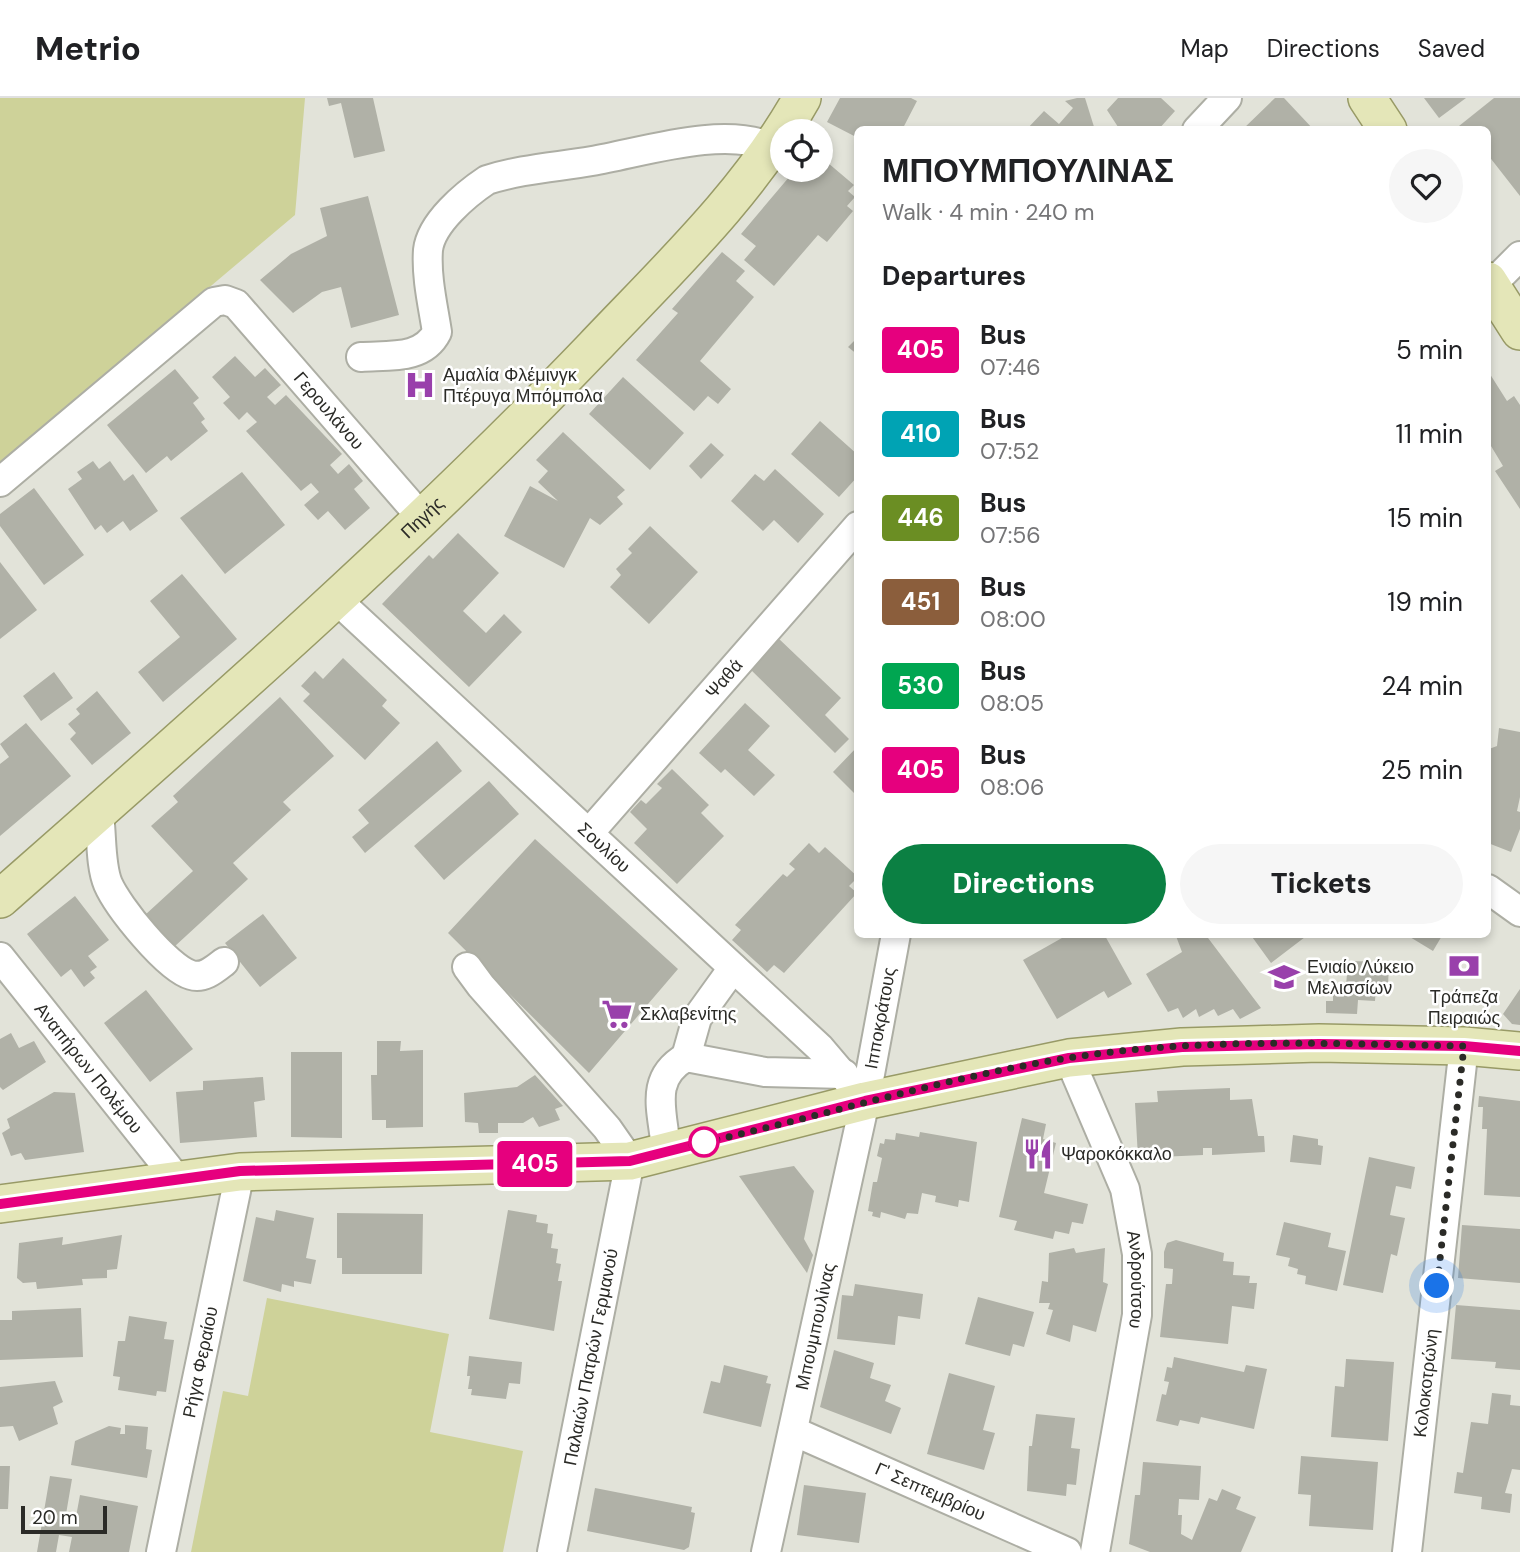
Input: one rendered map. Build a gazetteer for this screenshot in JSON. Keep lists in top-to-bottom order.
{
  "streets": {
    "main road": ["Πηγής"],
    "street": [
      "Γερουλάνου",
      "Ψαθά",
      "Σουλίου",
      "Ιπποκράτους",
      "Αναπήρων Πολέμου",
      "Ανδρούτσου",
      "Μπουμπουλίνας",
      "Παλαιών Πατρών Γερμανού",
      "Ρήγα Φεραίου",
      "Κολοκοτρώνη",
      "Γ' Σεπτεμβρίου"
    ]
  },
  "crossings": [
    ["Γερουλάνου", "Πηγής"],
    ["Πηγής", "Σουλίου"],
    ["Ψαθά", "Σουλίου"],
    ["Σουλίου", "Ιπποκράτους"],
    ["Σουλίου", "Μπουμπουλίνας"],
    ["Ιπποκράτους", "Μπουμπουλίνας"],
    ["Μπουμπουλίνας", "Γ' Σεπτεμβρίου"]
  ],
  "places": {
    "hospital": ["Αμαλία Φλέμινγκ Πτέρυγα Μπόμπολα"],
    "bank": ["Τράπεζα Πειραιώς"],
    "school or university": ["Ενιαίο Λύκειο Μελισσίων"],
    "supermarket": ["Σκλαβενίτης"],
    "restaurant": ["Ψαροκόκκαλο"]
  },
  "lines": ["bus line 405"],
  "scale_bar": "20 m",
  "page": {
    "header": "Metrio",
    "nav": ["Map", "Directions", "Saved"],
    "on_map": "405",
    "heading": [
      ["ΜΠΟΥΜΠΟΥΛΙΝΑΣ", "Walk · 4 min · 240 m"],
      "Departures"
    ],
    "list": [
      {
        "mark": "405",
        "name": "Bus",
        "note": "07:46",
        "value": "5 min"
      },
      {
        "mark": "410",
        "name": "Bus",
        "note": "07:52",
        "value": "11 min"
      },
      {
        "mark": "446",
        "name": "Bus",
        "note": "07:56",
        "value": "15 min"
      },
      {
        "mark": "451",
        "name": "Bus",
        "note": "08:00",
        "value": "19 min"
      },
      {
        "mark": "530",
        "name": "Bus",
        "note": "08:05",
        "value": "24 min"
      },
      {
        "mark": "405",
        "name": "Bus",
        "note": "08:06",
        "value": "25 min"
      }
    ],
    "buttons": ["Directions", "Tickets"],
    "scale": "20 m"
  }
}
